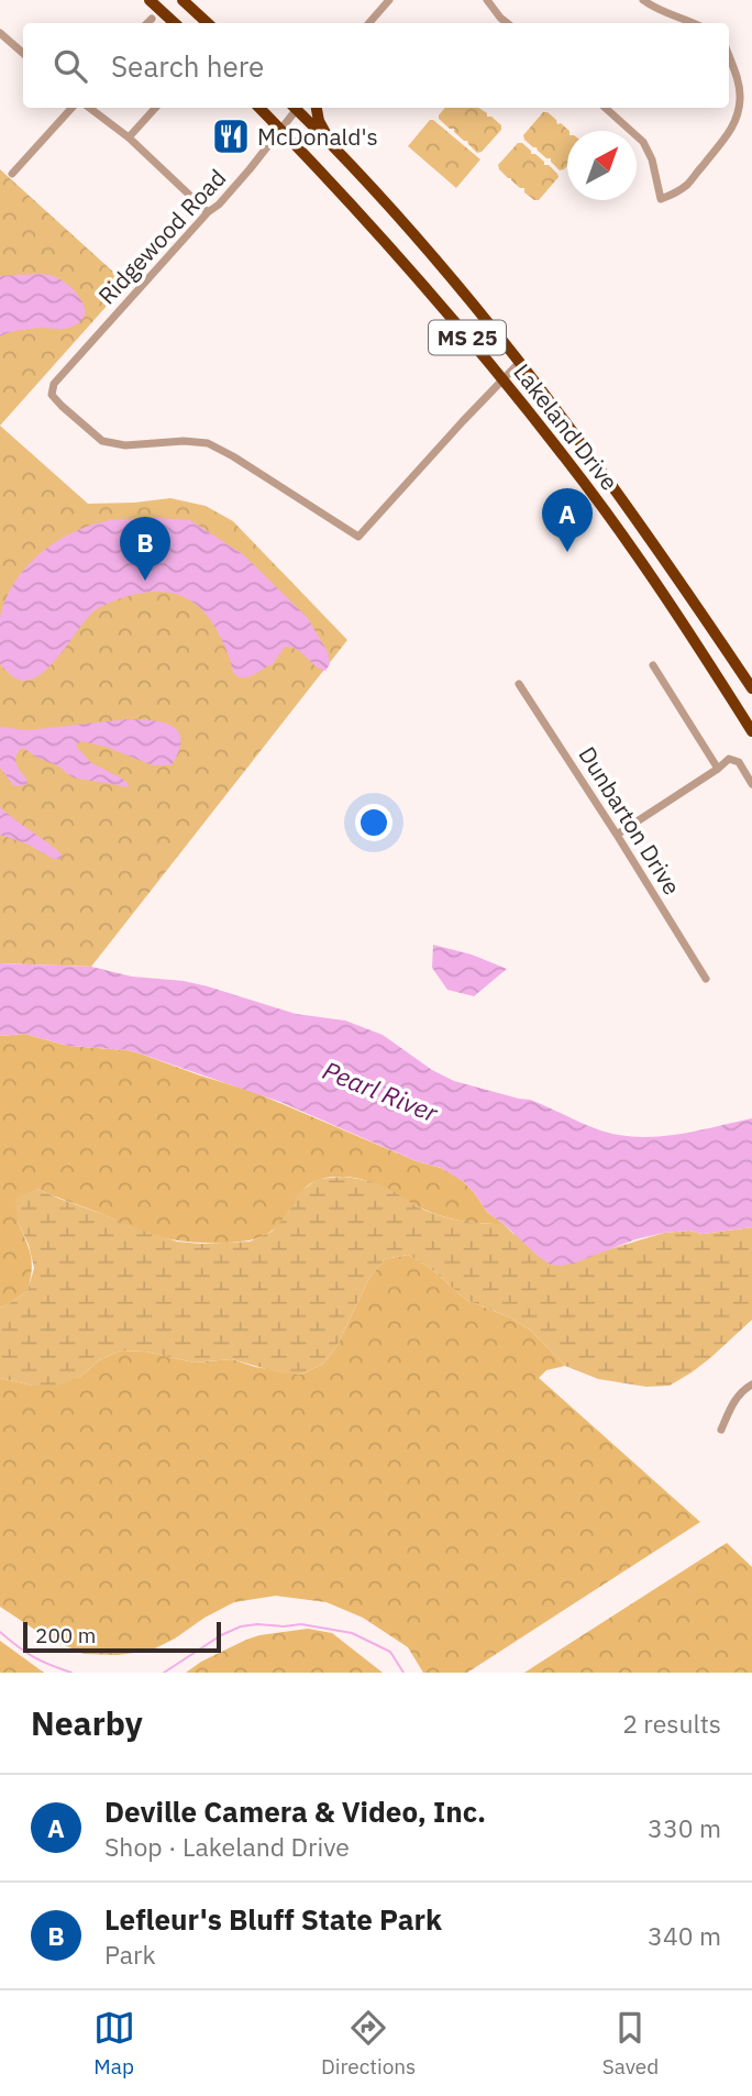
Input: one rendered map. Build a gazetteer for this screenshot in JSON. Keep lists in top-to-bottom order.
{
  "streets": {
    "highway": ["MS 25", "Lakeland Drive"],
    "street": ["Ridgewood Road", "Dunbarton Drive"]
  },
  "crossings": [
    ["Ridgewood Road", "Lakeland Drive"]
  ],
  "water": ["Pearl River"],
  "places": {
    "restaurant": ["McDonald's"]
  },
  "scale_bar": "200 m",
  "north": "top right",
  "page": {
    "search": "Search here",
    "pins": ["A", "B"],
    "scale": "200 m",
    "heading": ["Nearby", "2 results"],
    "list": [
      {
        "mark": "A",
        "name": "Deville Camera & Video, Inc.",
        "note": "Shop · Lakeland Drive",
        "value": "330 m"
      },
      {
        "mark": "B",
        "name": "Lefleur's Bluff State Park",
        "note": "Park",
        "value": "340 m"
      }
    ],
    "nav": ["Map", "Directions", "Saved"]
  }
}
